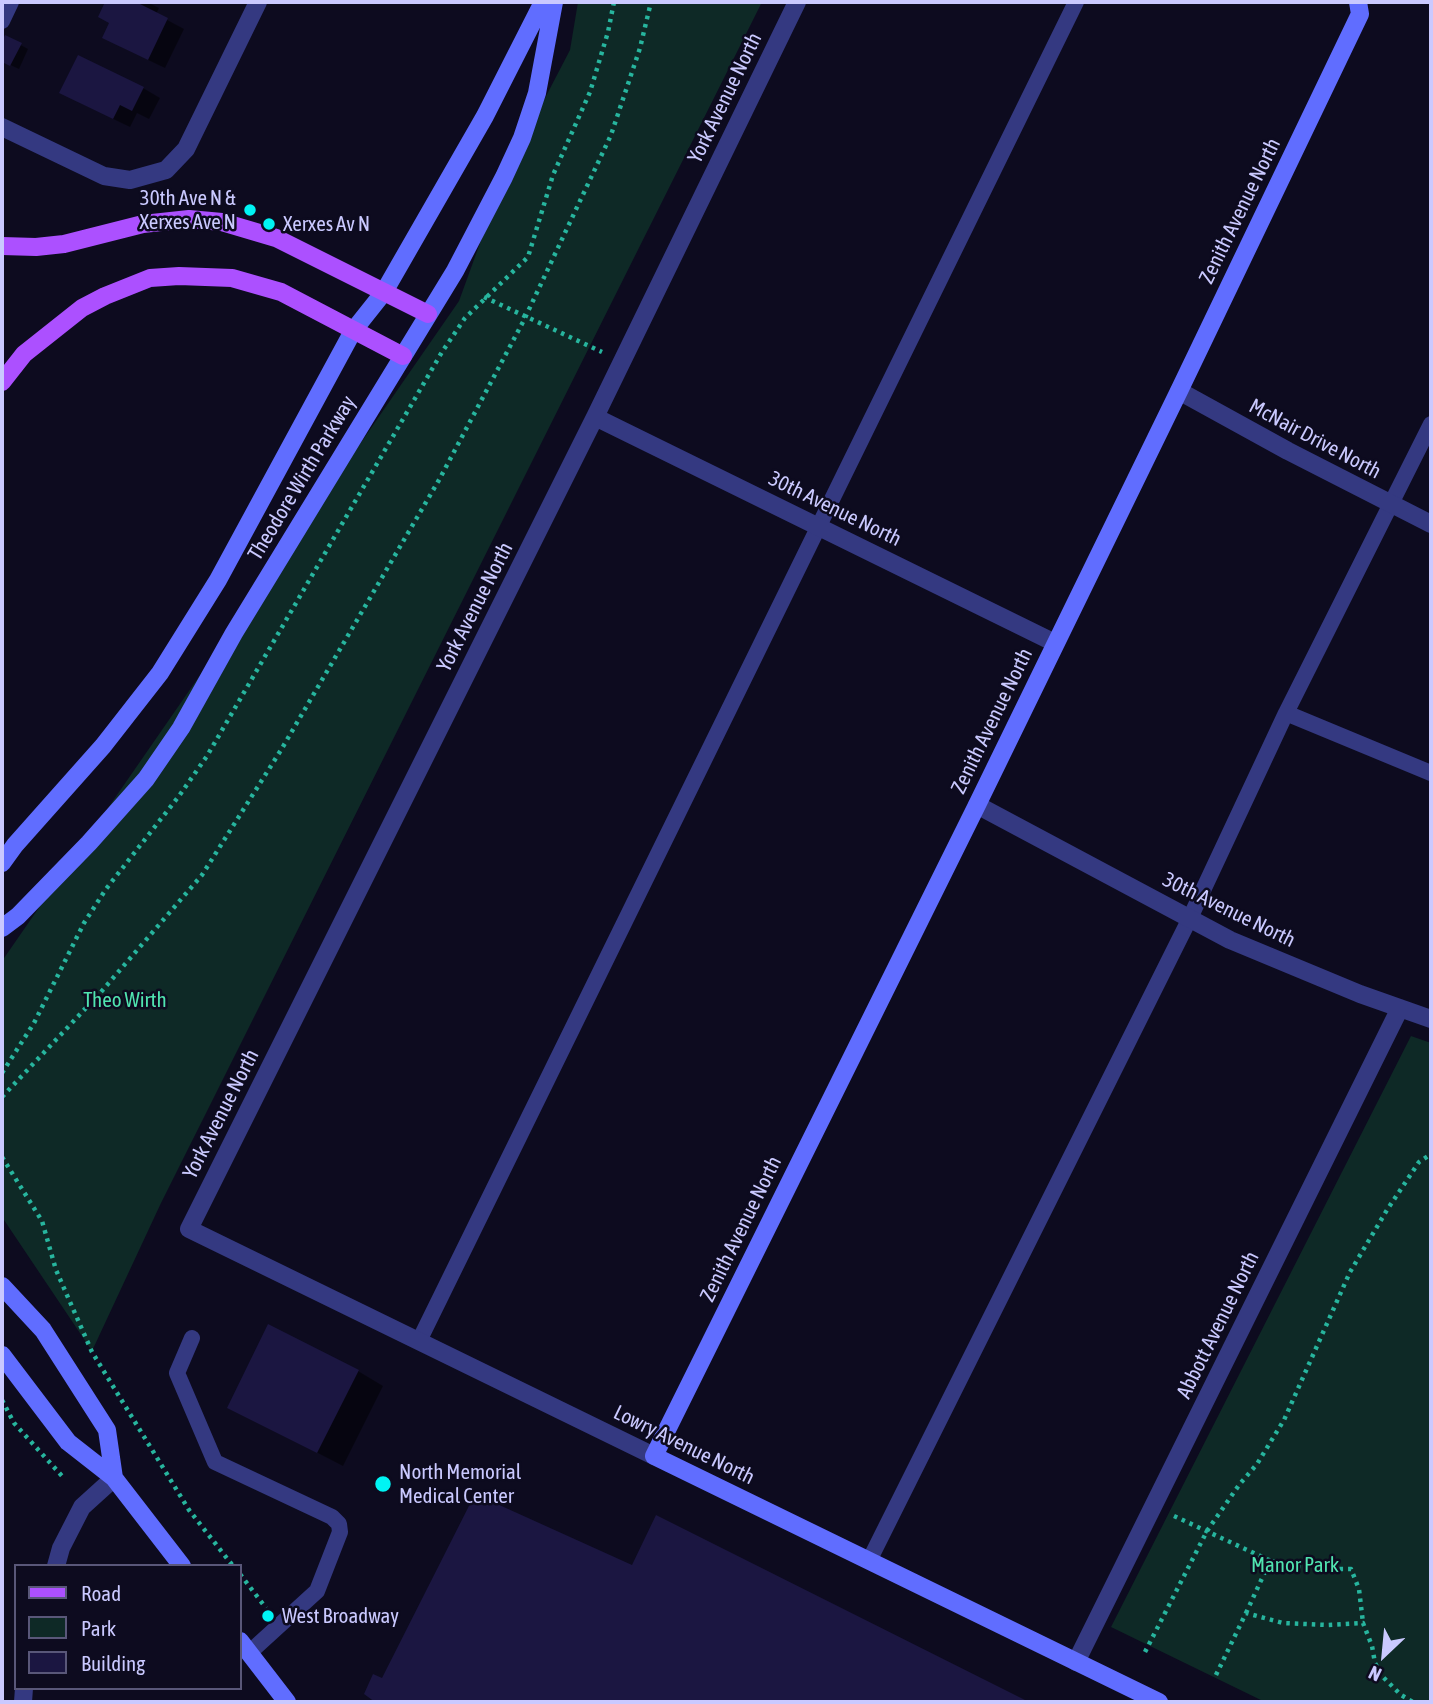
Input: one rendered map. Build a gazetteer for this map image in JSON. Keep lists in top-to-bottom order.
{
  "streets": {
    "street": [
      "York Avenue North",
      "Zenith Avenue North",
      "McNair Drive North",
      "Theodore Wirth Parkway",
      "30th Avenue North",
      "Abbott Avenue North",
      "Lowry Avenue North"
    ]
  },
  "crossings": [
    ["York Avenue North", "30th Avenue North"],
    ["York Avenue North", "Lowry Avenue North"],
    ["Zenith Avenue North", "McNair Drive North"],
    ["Zenith Avenue North", "30th Avenue North"],
    ["Zenith Avenue North", "Lowry Avenue North"],
    ["30th Avenue North", "Abbott Avenue North"],
    ["Abbott Avenue North", "Lowry Avenue North"]
  ],
  "parks": ["Theo Wirth", "Manor Park"],
  "places": [
    "30th Ave N & Xerxes Ave N",
    "Xerxes Av N",
    "North Memorial Medical Center",
    "West Broadway"
  ],
  "legend": ["Road", "Park", "Building"],
  "north": "bottom left"
}
